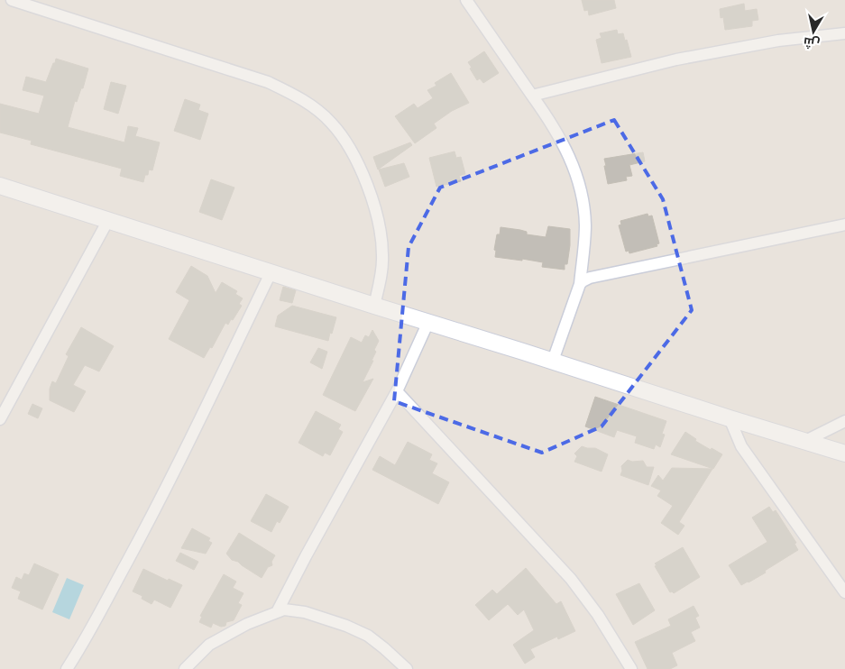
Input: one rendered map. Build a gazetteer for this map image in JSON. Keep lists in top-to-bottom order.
{
  "north": "bottom"
}
